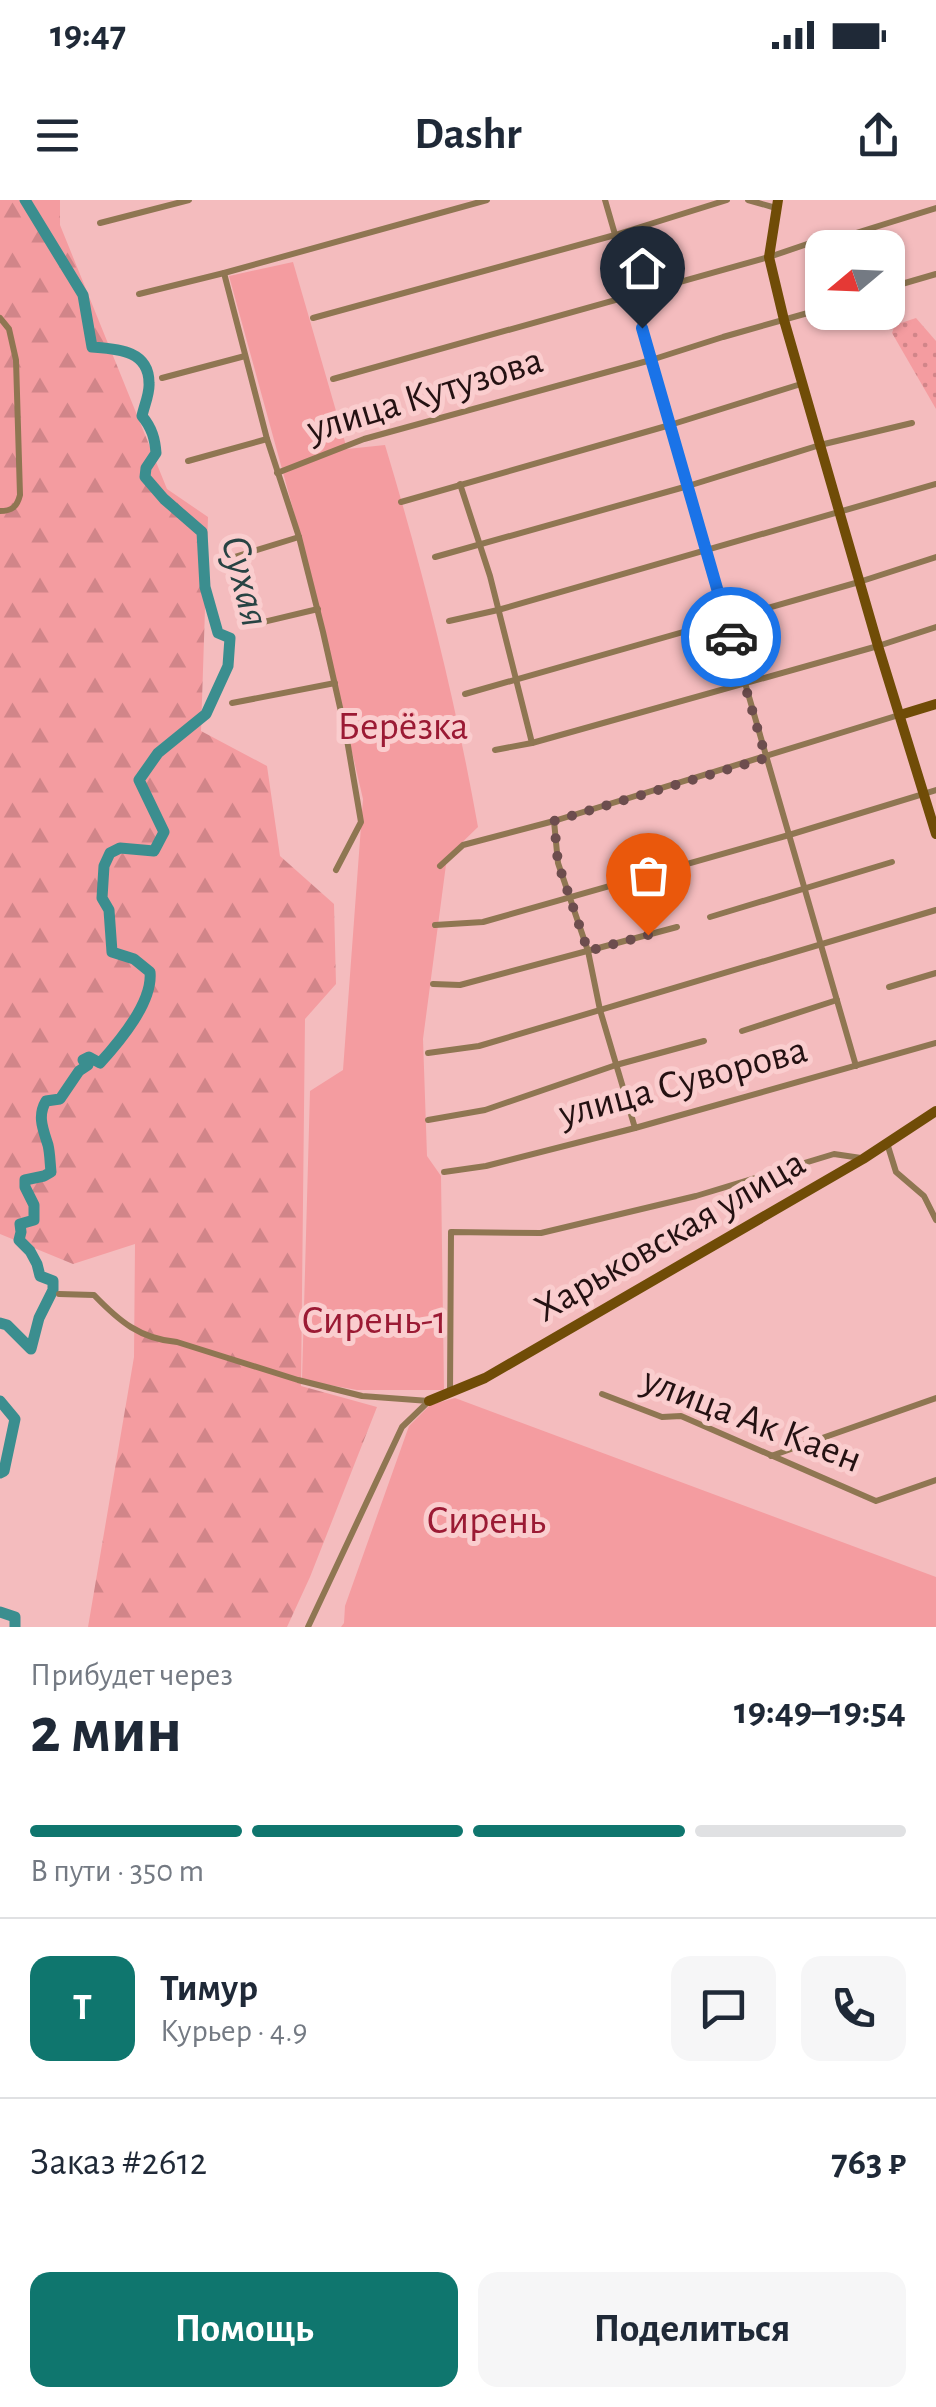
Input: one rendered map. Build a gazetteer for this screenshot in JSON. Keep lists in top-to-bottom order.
{
  "streets": {
    "street": [
      "улица Кутузова",
      "улица Суворова",
      "Харьковская улица",
      "улица Ак Каен"
    ]
  },
  "water": ["Сухая"],
  "parks": ["Берёзка", "Сирень-1", "Сирень"],
  "north": "left",
  "page": {
    "status": "19:47",
    "header": "Dashr",
    "heading": ["2 мин", "Прибудет через", "19:49–19:54"],
    "panel": [
      "Тимур",
      "Курьер · 4.9",
      "Заказ #2612",
      "763 ₽"
    ],
    "bar": "В пути · 350 m",
    "round": "Т",
    "buttons": ["Помощь", "Поделиться"]
  }
}
